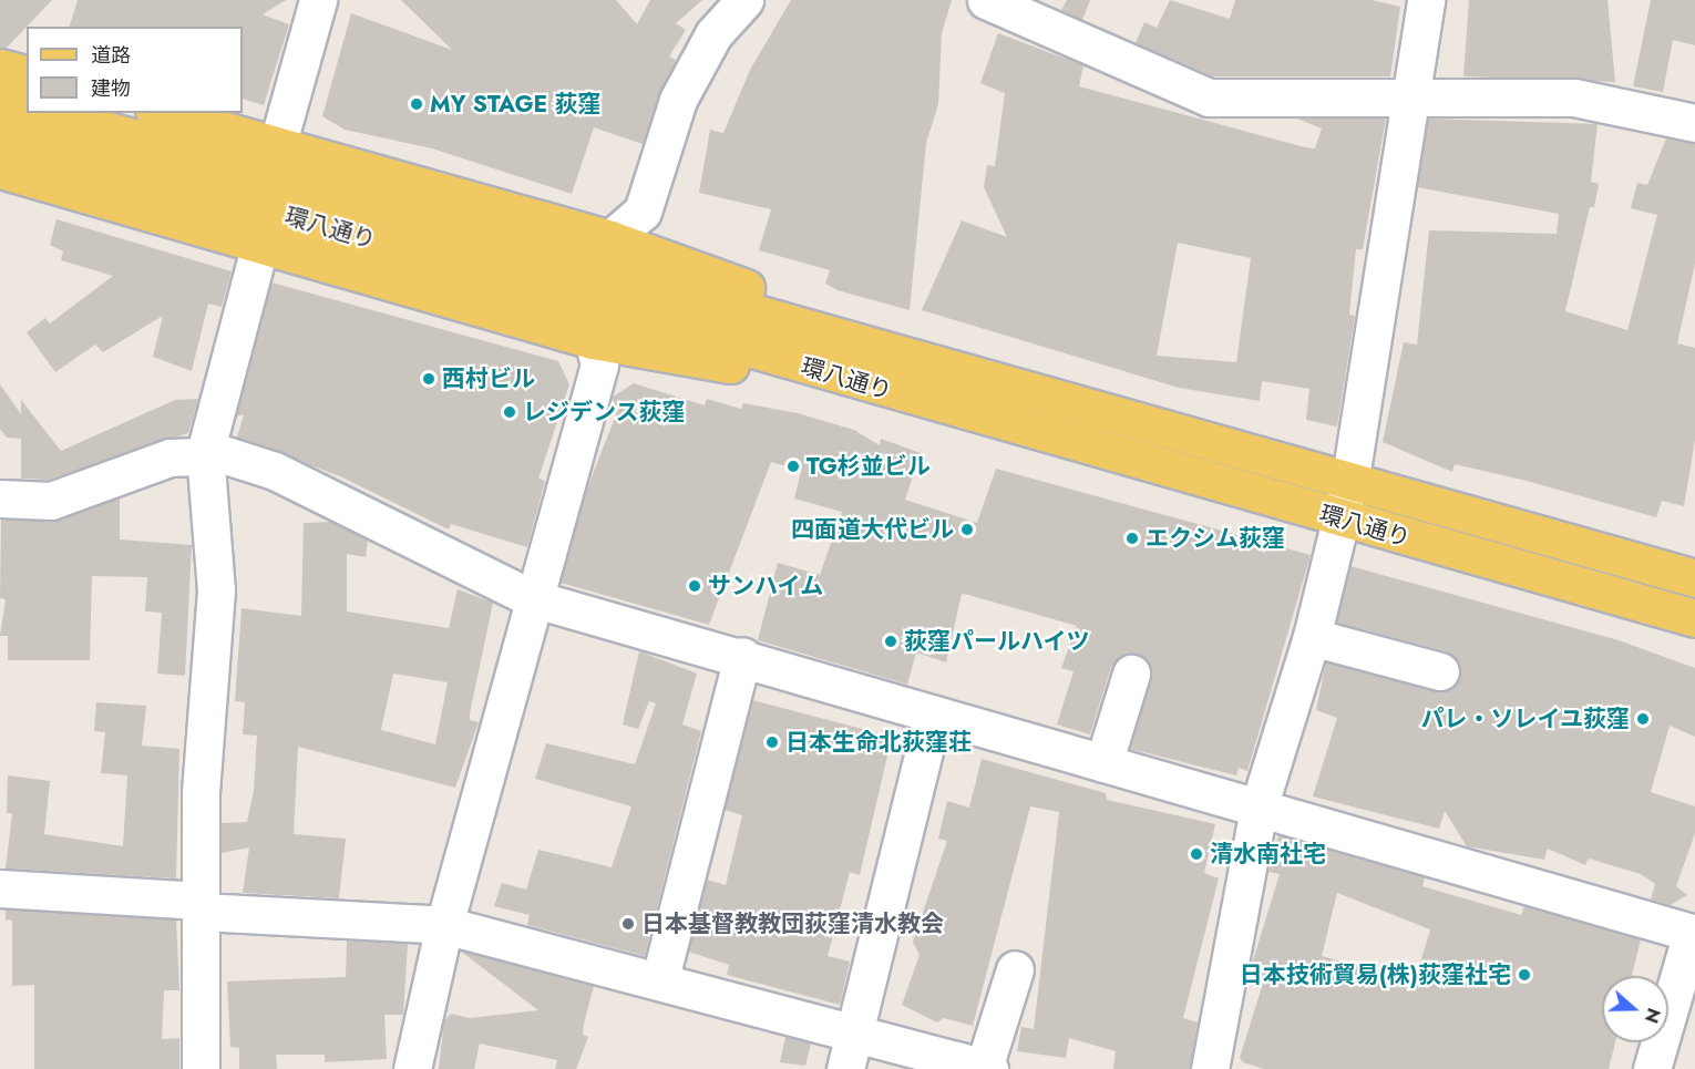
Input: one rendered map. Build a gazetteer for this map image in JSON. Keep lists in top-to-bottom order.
{
  "streets": {
    "main road": ["環八通り"]
  },
  "places": [
    "MY STAGE 荻窪",
    "西村ビル",
    "レジデンス荻窪",
    "TG杉並ビル",
    "四面道大代ビル",
    "エクシム荻窪",
    "サンハイム",
    "荻窪パールハイツ",
    "パレ・ソレイユ荻窪",
    "日本生命北荻窪荘",
    "清水南社宅",
    "日本基督教教団荻窪清水教会",
    "日本技術貿易(株)荻窪社宅"
  ],
  "legend": ["道路", "建物"],
  "north": "right"
}
